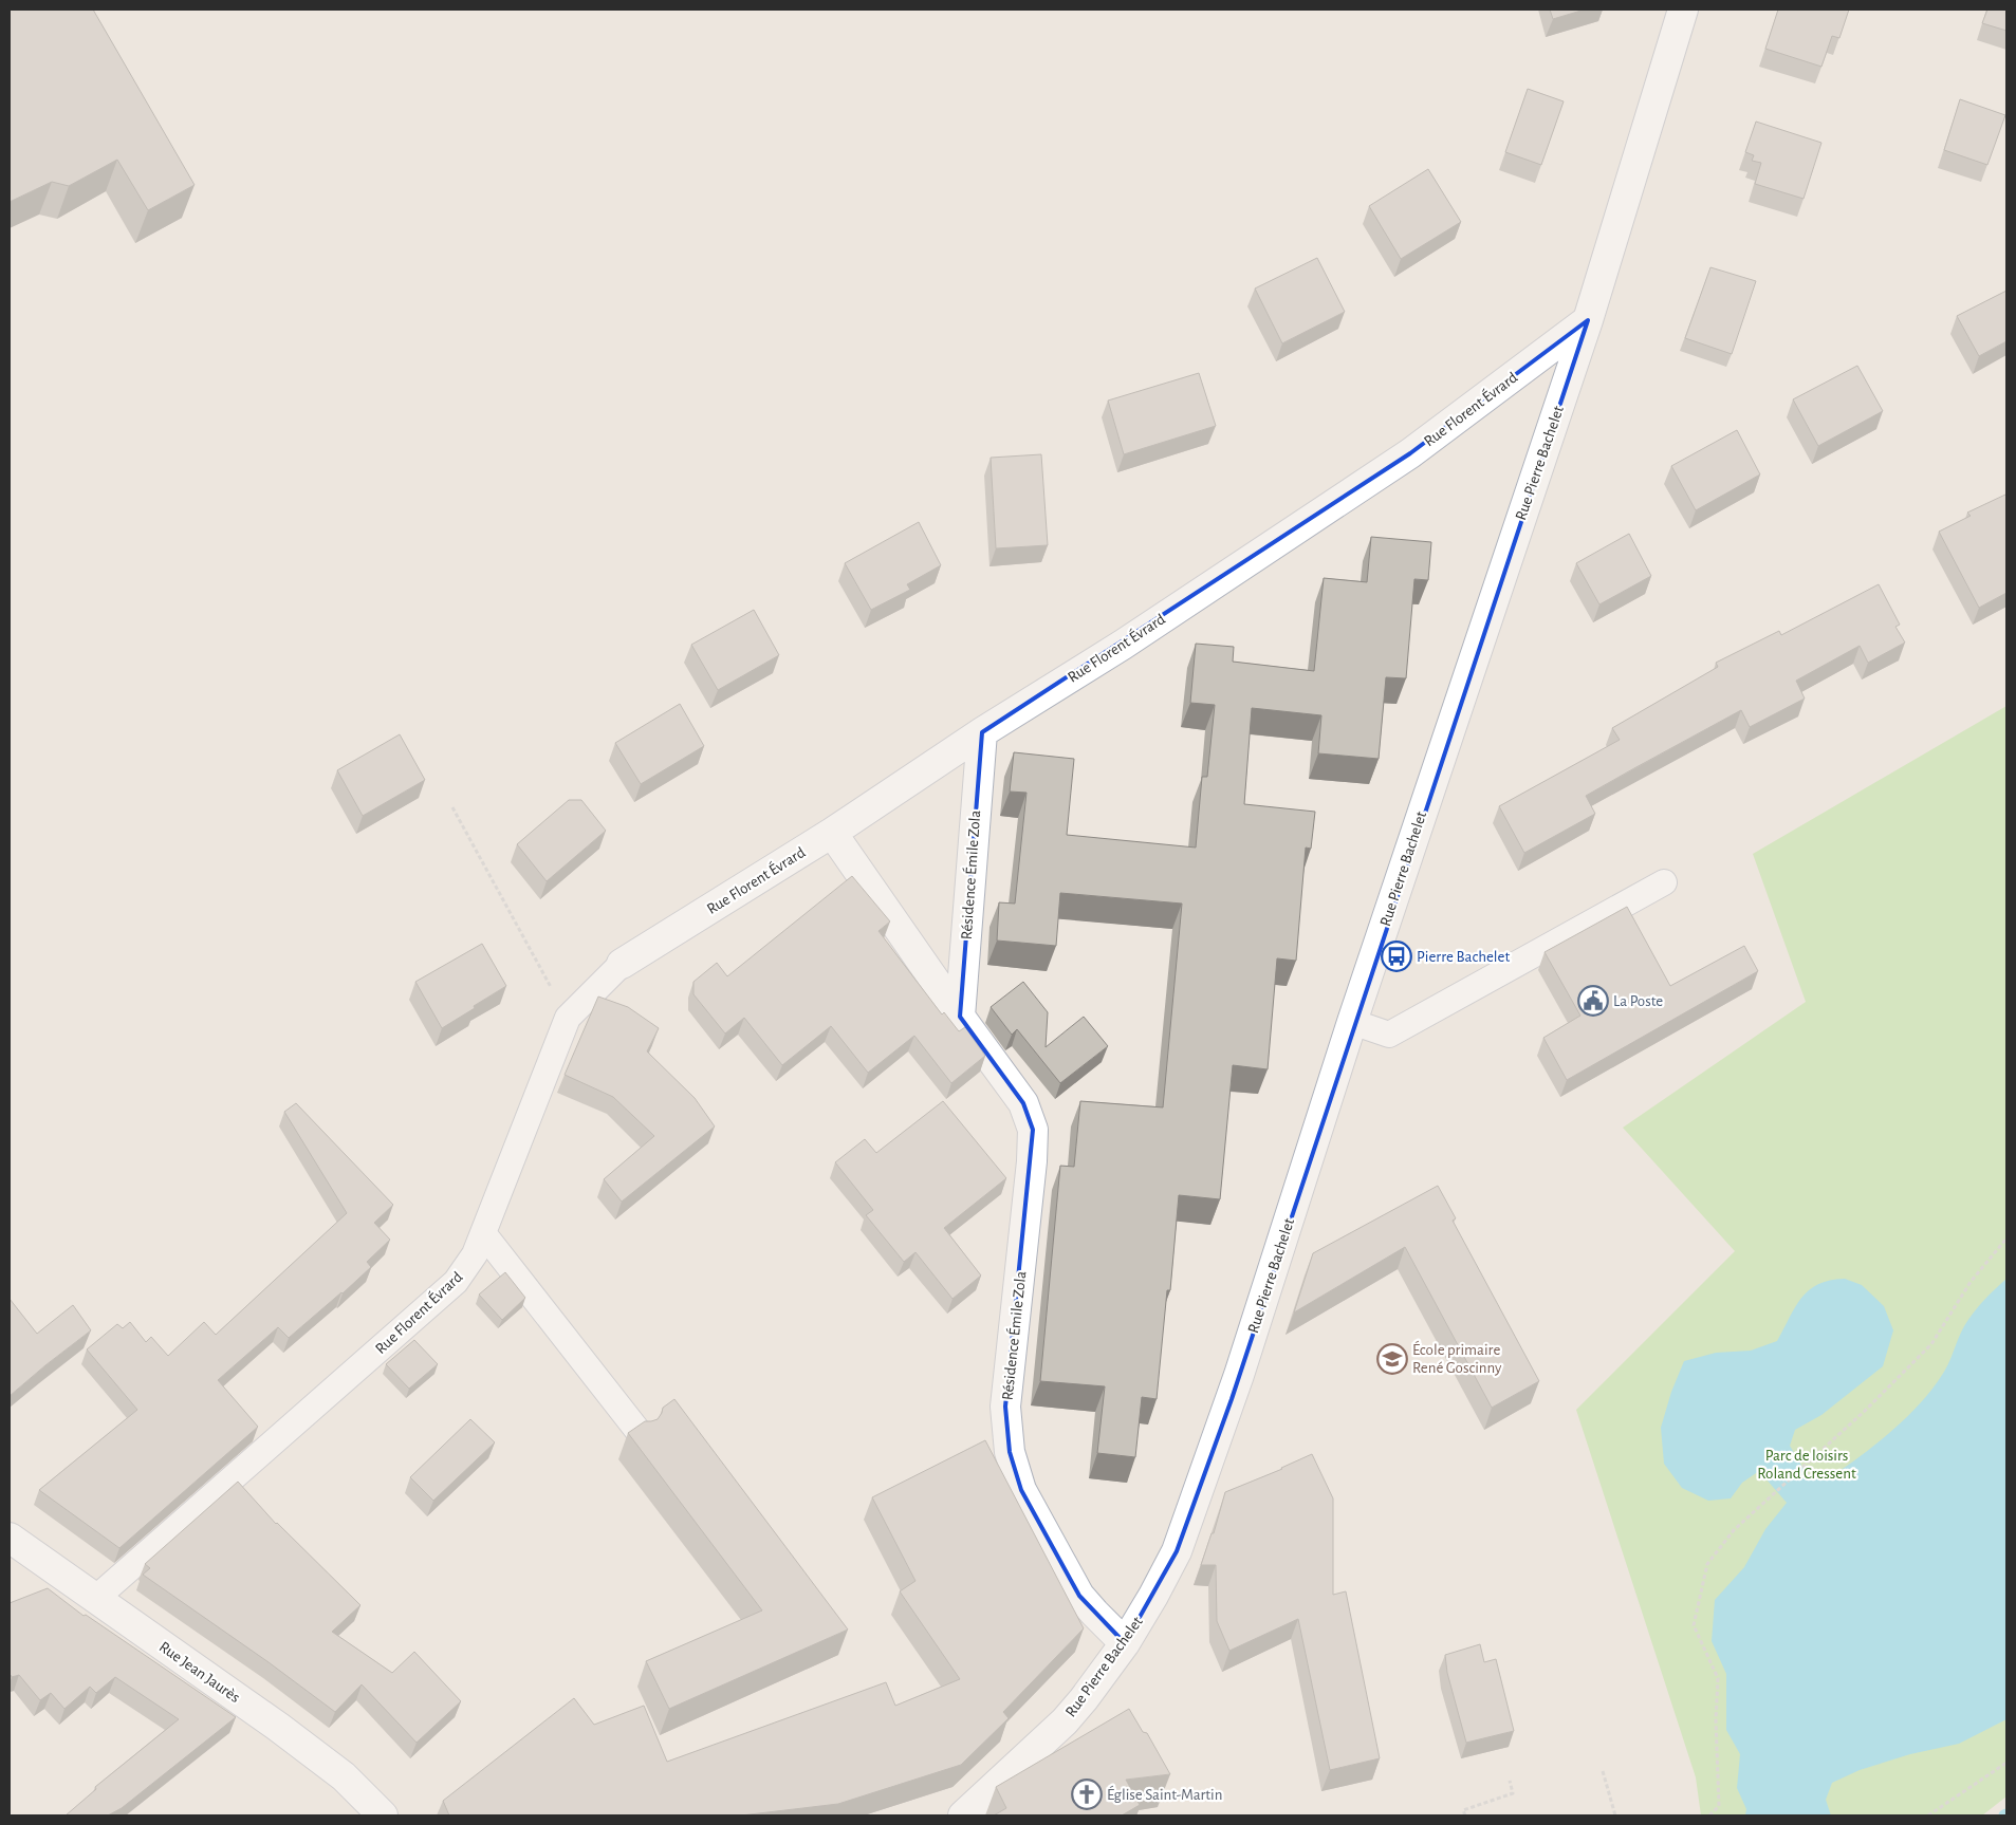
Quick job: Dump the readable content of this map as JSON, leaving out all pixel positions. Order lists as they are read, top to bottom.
{
  "streets": {
    "street": [
      "Rue Florent Évrard",
      "Rue Pierre Bachelet",
      "Résidence Émile Zola",
      "Rue Jean Jaurès"
    ]
  },
  "crossings": [
    ["Rue Florent Évrard", "Rue Pierre Bachelet"],
    ["Rue Florent Évrard", "Résidence Émile Zola"],
    ["Rue Florent Évrard", "Rue Jean Jaurès"],
    ["Rue Pierre Bachelet", "Résidence Émile Zola"]
  ],
  "parks": ["Parc de loisirs Roland Cressent"],
  "places": {
    "bus stop": ["Pierre Bachelet"],
    "public building": ["La Poste"],
    "school or university": ["École primaire René Goscinny"],
    "church": ["Église Saint-Martin"]
  }
}
